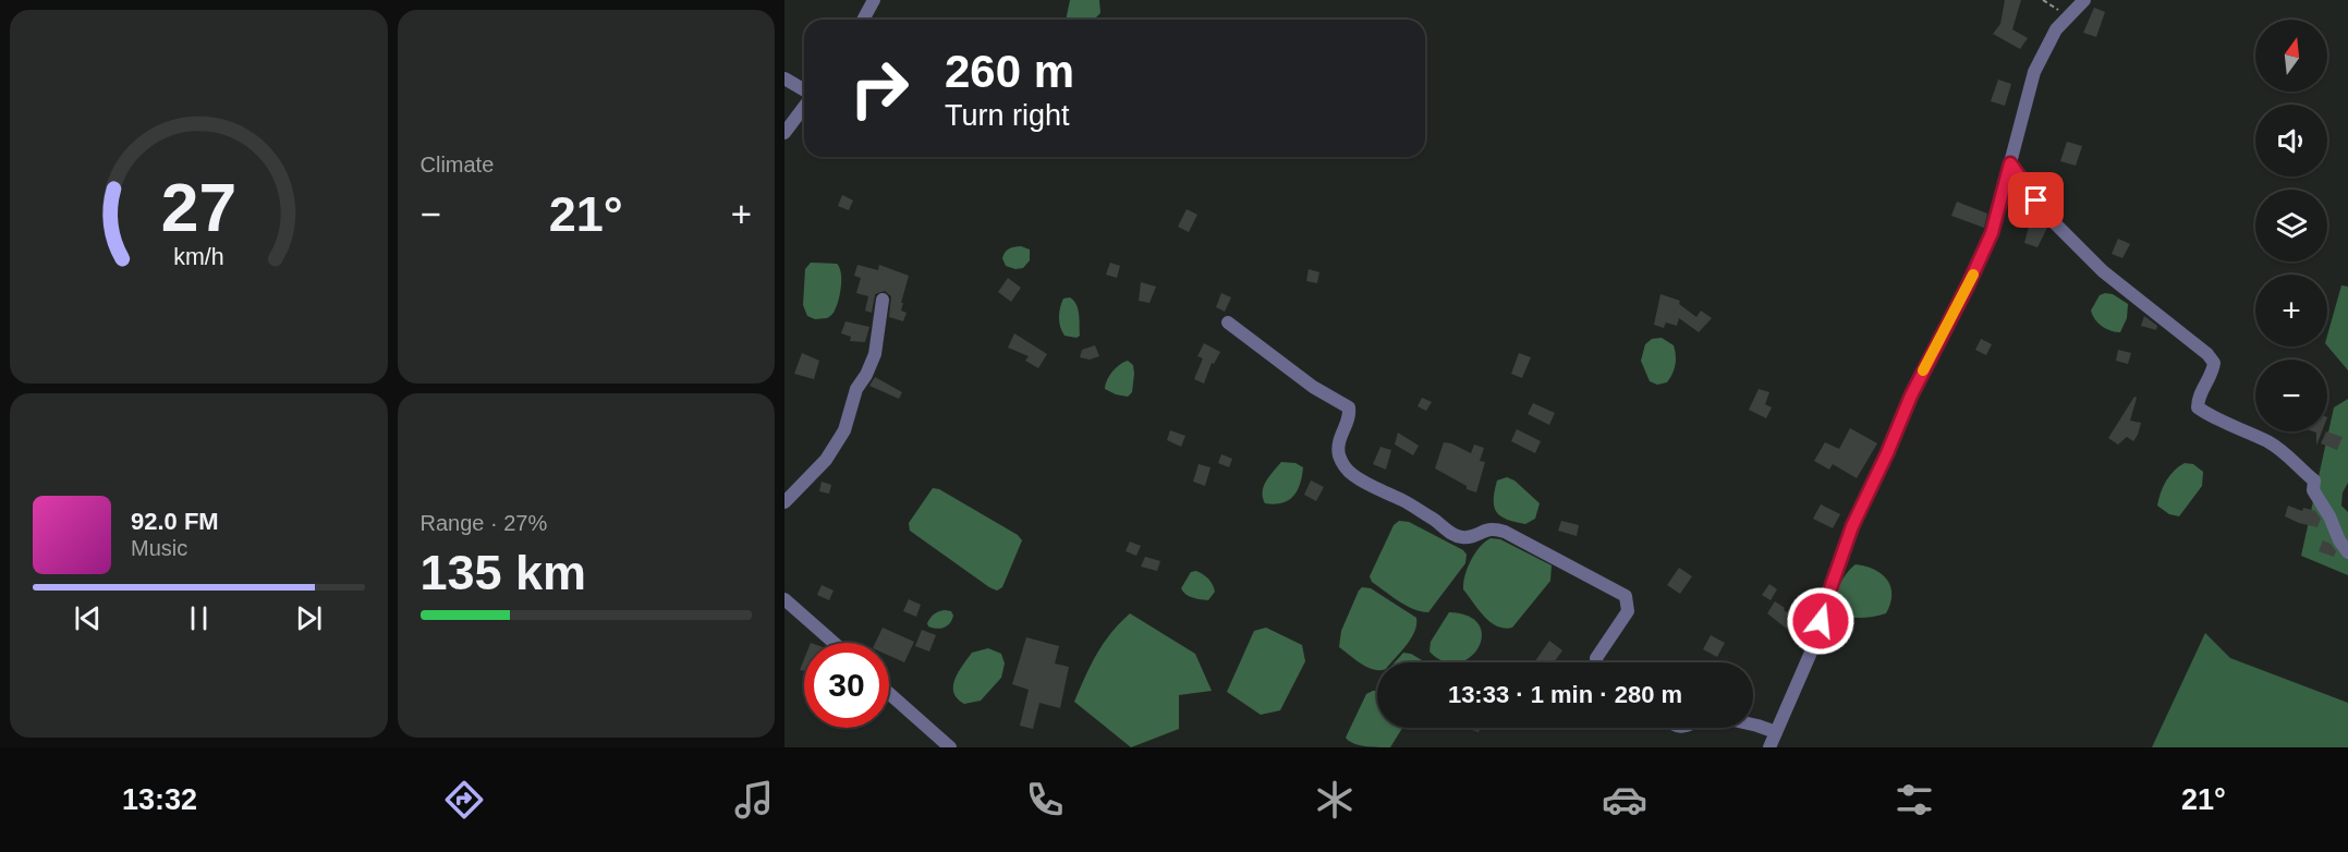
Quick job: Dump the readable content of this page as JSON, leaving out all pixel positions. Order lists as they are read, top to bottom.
{
  "north": "top",
  "page": {
    "tile": [
      "Climate",
      ["Range · 27%", "135 km"]
    ],
    "map_buttons": ["+", "−"],
    "turn": ["260 m", "Turn right"],
    "heat": ["−", "21°", "+"],
    "song": ["92.0 FM", "Music"],
    "limit": "30",
    "trip": "13:33 · 1 min · 280 m",
    "tabs": ["13:32", "21°"],
    "gauge": ["27", "km/h"]
  }
}
